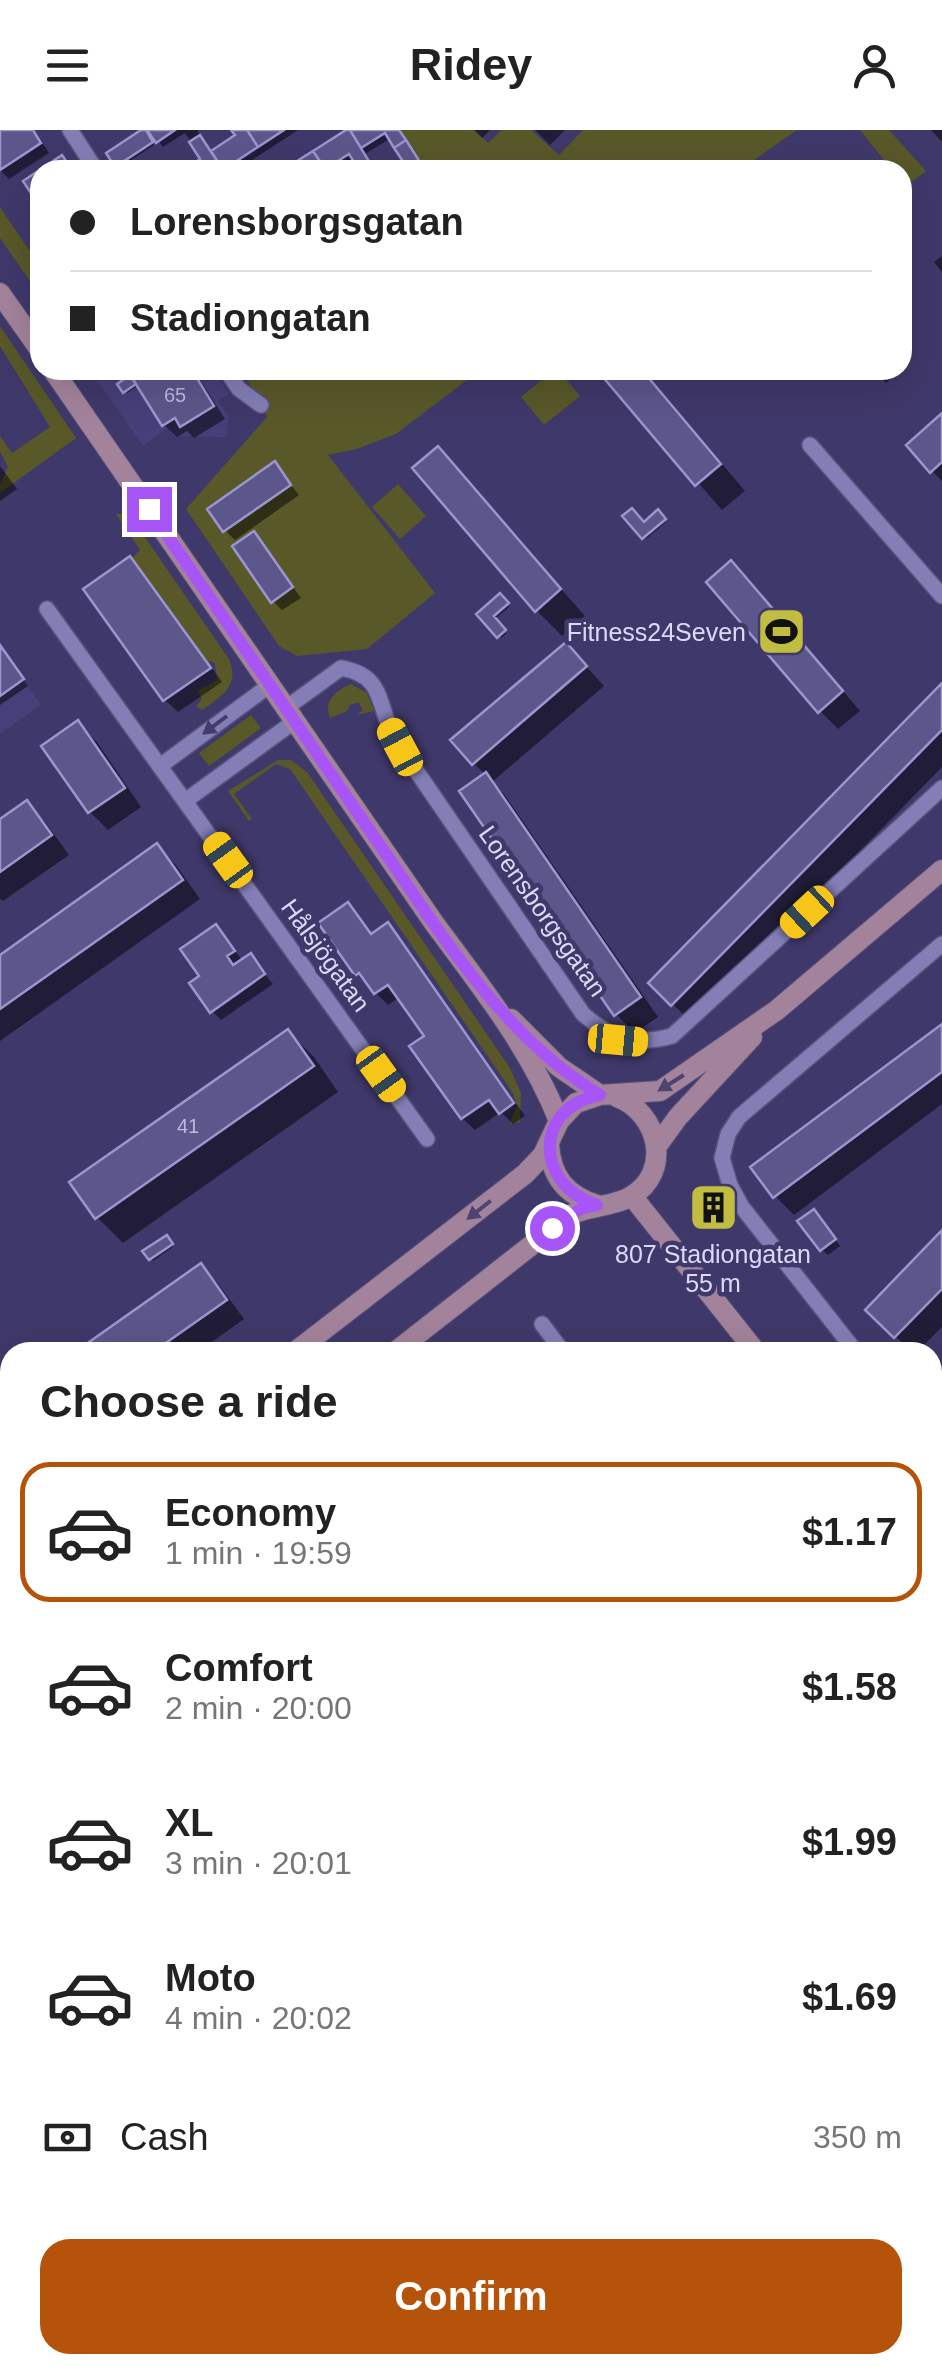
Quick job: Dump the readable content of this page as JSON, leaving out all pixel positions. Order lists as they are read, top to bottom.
{
  "streets": {
    "street": ["Lorensborgsgatan", "Hålsjögatan"]
  },
  "places": {
    "sports": ["Fitness24Seven"],
    "building": ["807 Stadiongatan 55 m"]
  },
  "house_numbers": ["65", "41"],
  "page": {
    "header": "Ridey",
    "banner": ["Lorensborgsgatan", "Stadiongatan"],
    "heading": "Choose a ride",
    "list": [
      {
        "name": "Economy",
        "note": "1 min · 19:59",
        "value": "$1.17"
      },
      {
        "name": "Comfort",
        "note": "2 min · 20:00",
        "value": "$1.58"
      },
      {
        "name": "XL",
        "note": "3 min · 20:01",
        "value": "$1.99"
      },
      {
        "name": "Moto",
        "note": "4 min · 20:02",
        "value": "$1.69"
      }
    ],
    "pay": ["Cash", "350 m"],
    "buttons": "Confirm"
  }
}
